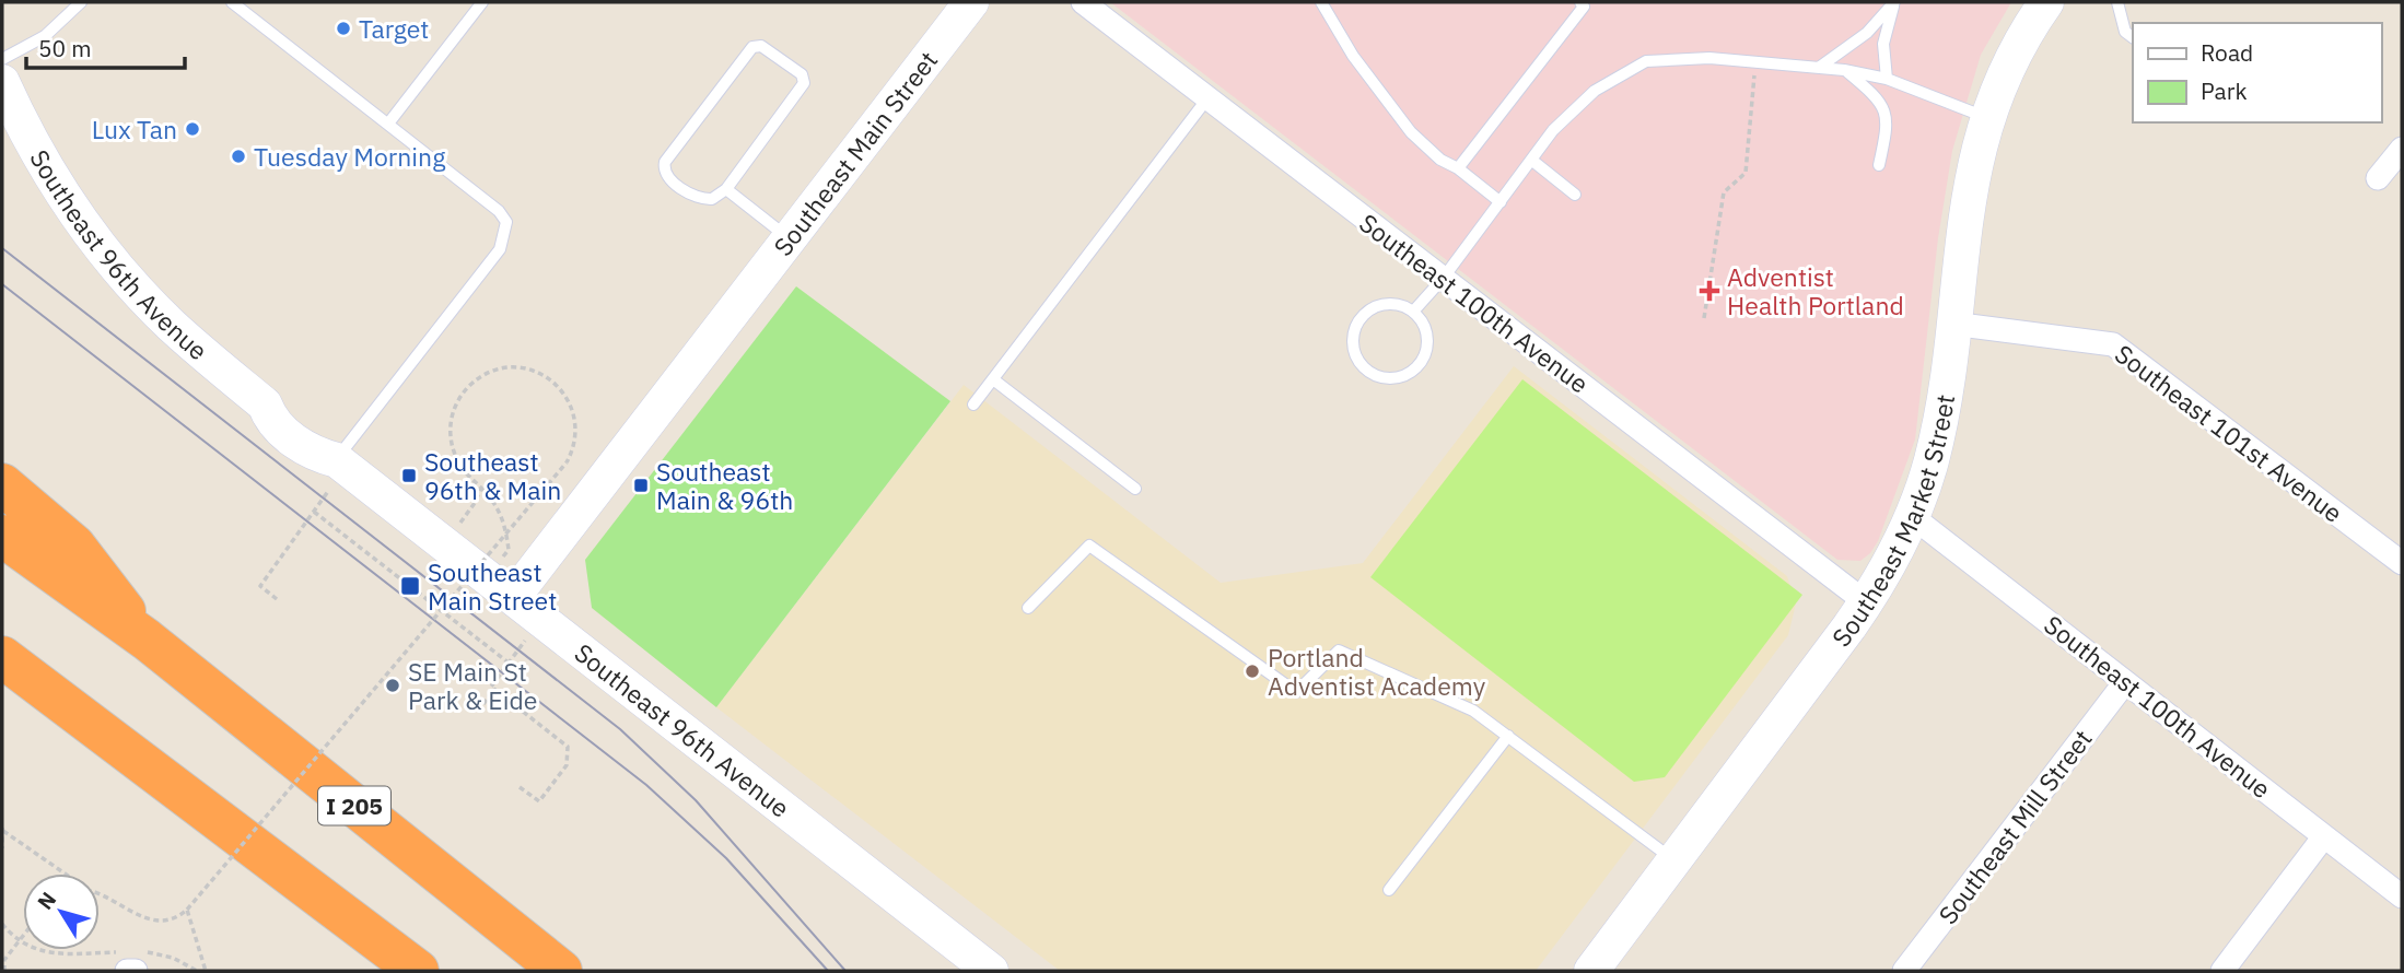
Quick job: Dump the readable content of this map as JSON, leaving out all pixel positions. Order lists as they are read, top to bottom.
{
  "streets": {
    "highway": ["I 205"],
    "street": [
      "Southeast Main Street",
      "Southeast 96th Avenue",
      "Southeast 100th Avenue",
      "Southeast 101st Avenue",
      "Southeast Market Street",
      "Southeast Mill Street"
    ]
  },
  "crossings": [
    ["Southeast Main Street", "Southeast 96th Avenue"],
    ["Southeast 100th Avenue", "Southeast Market Street"],
    ["Southeast 100th Avenue", "Southeast Mill Street"],
    ["Southeast 101st Avenue", "Southeast Market Street"]
  ],
  "places": {
    "other": [
      "Target",
      "Lux Tan",
      "Tuesday Morning",
      "Portland Adventist Academy",
      "SE Main St Park & Eide"
    ],
    "health": ["Adventist Health Portland"],
    "transit": ["Southeast 96th & Main", "Southeast Main & 96th", "Southeast Main Street"]
  },
  "legend": ["Road", "Park"],
  "scale_bar": "50 m",
  "north": "top left"
}
